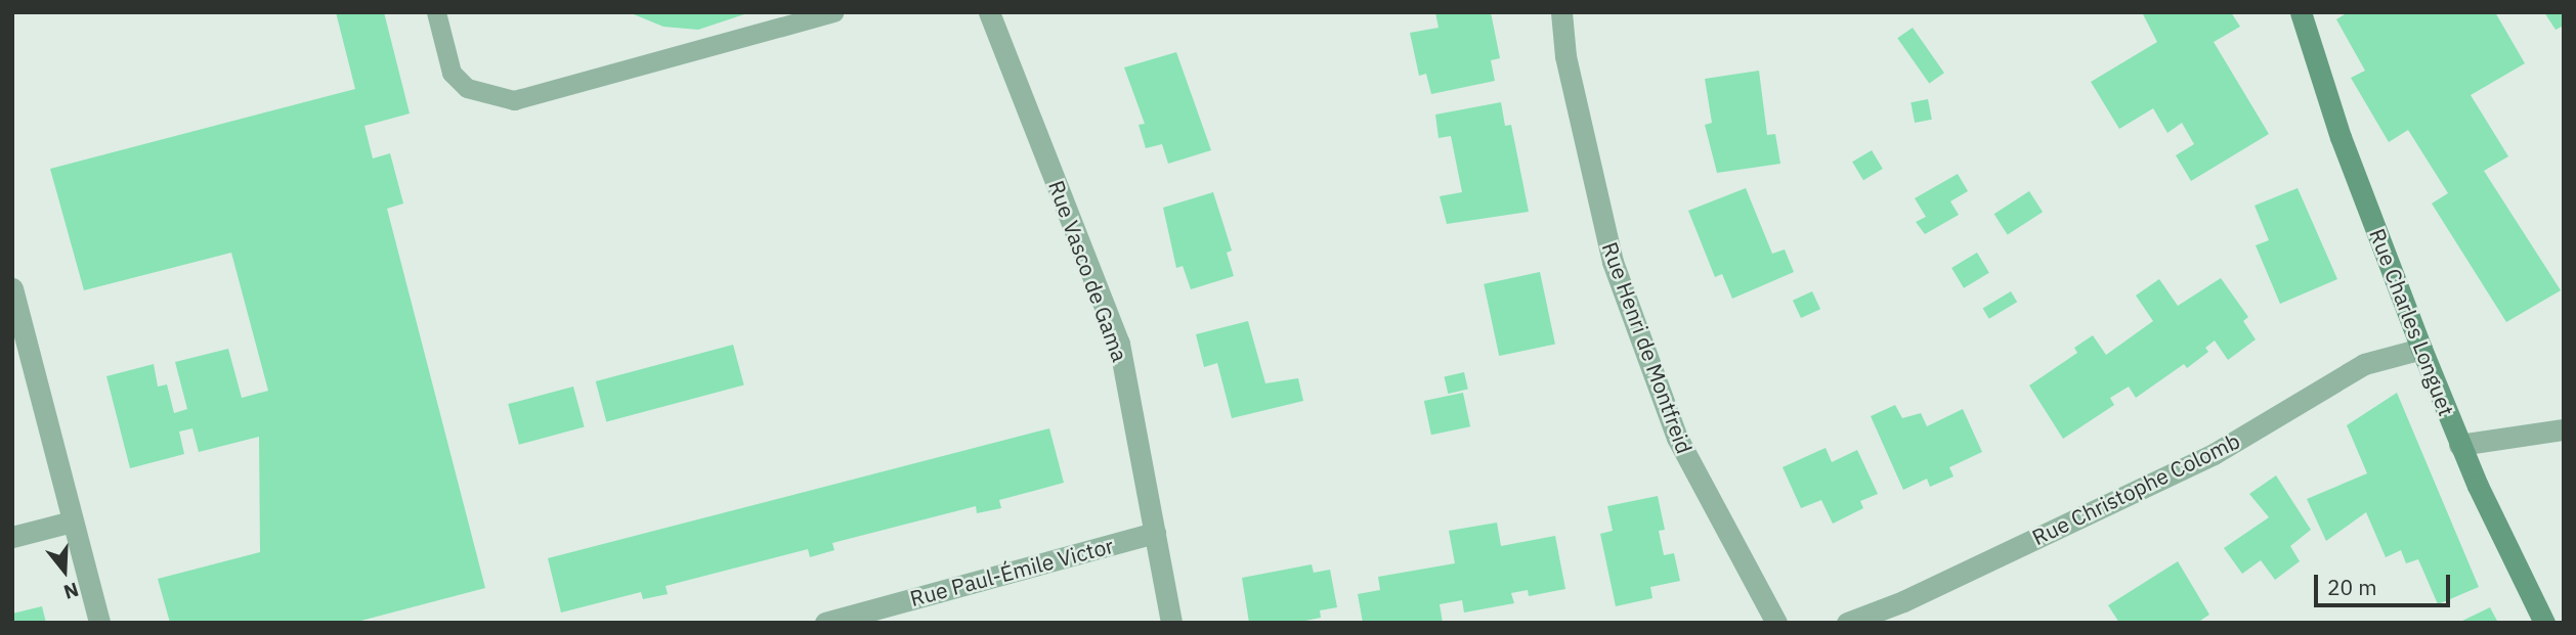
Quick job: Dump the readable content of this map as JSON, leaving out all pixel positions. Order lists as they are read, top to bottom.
{
  "streets": {
    "street": [
      "Rue Vasco de Gama",
      "Rue Charles Longuet",
      "Rue Henri de Montfreid",
      "Rue Christophe Colomb",
      "Rue Paul-Émile Victor"
    ]
  },
  "crossings": [
    ["Rue Vasco de Gama", "Rue Paul-Émile Victor"],
    ["Rue Charles Longuet", "Rue Christophe Colomb"]
  ],
  "scale_bar": "20 m",
  "north": "bottom"
}
